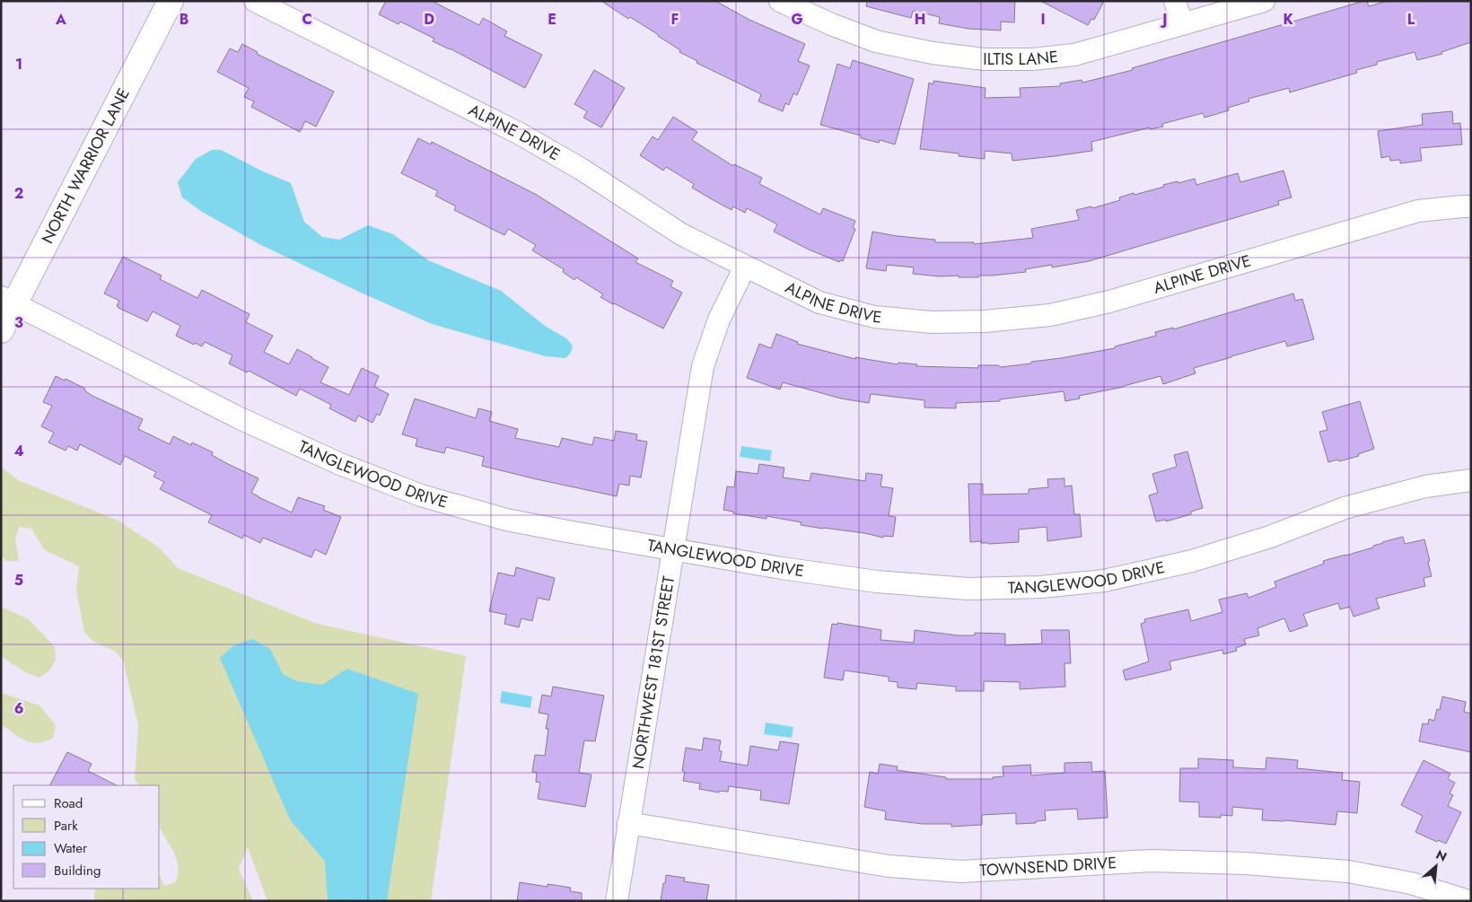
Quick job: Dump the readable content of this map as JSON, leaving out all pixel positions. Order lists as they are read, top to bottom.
{
  "streets": {
    "street": [
      "ILTIS LANE",
      "ALPINE DRIVE",
      "NORTH WARRIOR LANE",
      "TANGLEWOOD DRIVE",
      "NORTHWEST 181ST STREET",
      "TOWNSEND DRIVE"
    ]
  },
  "crossings": [
    ["ALPINE DRIVE", "NORTHWEST 181ST STREET"],
    ["NORTH WARRIOR LANE", "TANGLEWOOD DRIVE"],
    ["TANGLEWOOD DRIVE", "NORTHWEST 181ST STREET"],
    ["NORTHWEST 181ST STREET", "TOWNSEND DRIVE"]
  ],
  "legend": [
    "Road",
    "Park",
    "Water",
    "Building"
  ],
  "north": "top right",
  "grid": {
    "columns": [
      "A",
      "B",
      "C",
      "D",
      "E",
      "F",
      "G",
      "H",
      "I",
      "J",
      "K",
      "L"
    ],
    "rows": [
      "1",
      "2",
      "3",
      "4",
      "5",
      "6"
    ]
  }
}
